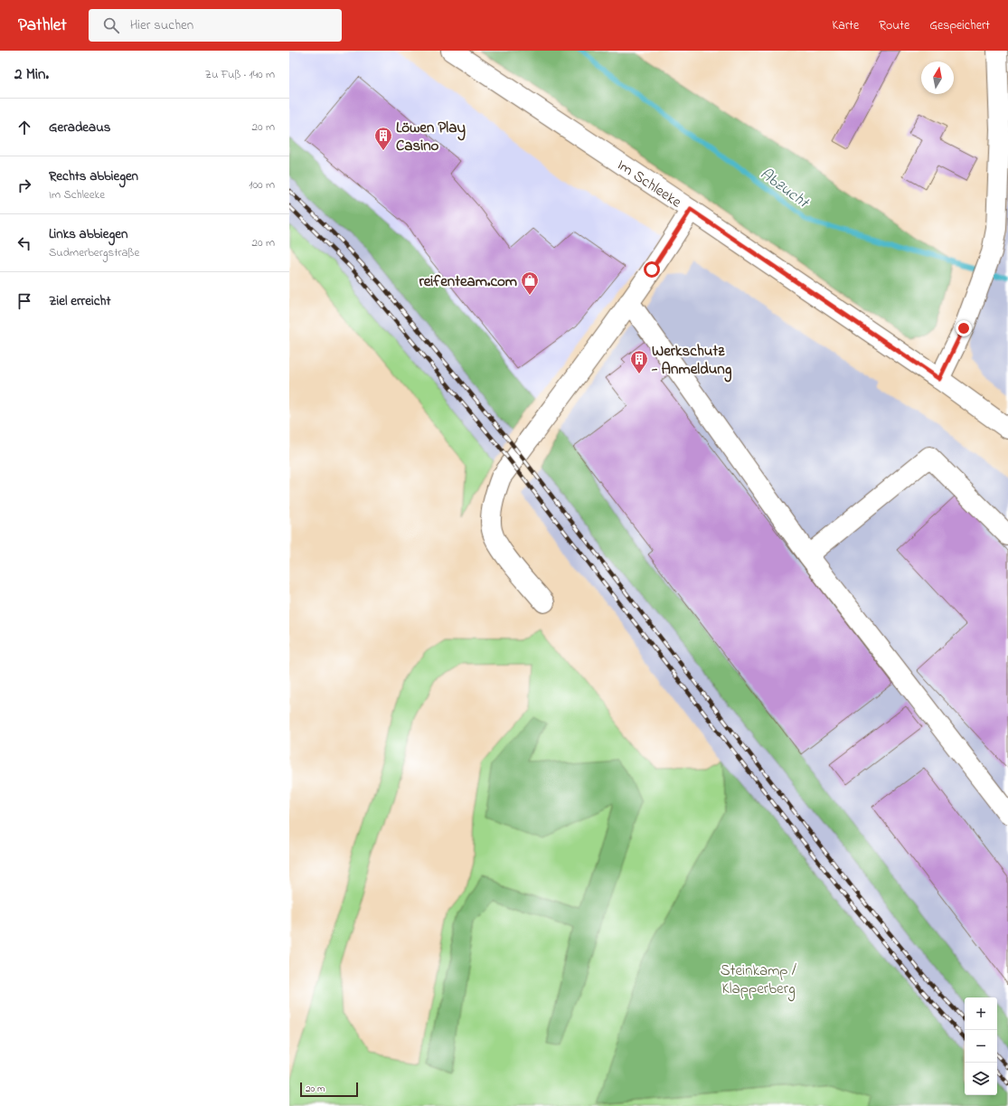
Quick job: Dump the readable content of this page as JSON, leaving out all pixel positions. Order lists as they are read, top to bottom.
{
  "streets": {
    "main road": ["Im Schleeke"]
  },
  "water": ["Abzucht"],
  "parks": ["Steinkamp / Klapperberg"],
  "places": {
    "building": ["Löwen Play Casino", "Werkschutz - Anmeldung"],
    "shop": ["reifenteam.com"]
  },
  "scale_bar": "20 m",
  "north": "top",
  "page": {
    "header": "Pathlet",
    "search": "Hier suchen",
    "nav": ["Karte", "Route", "Gespeichert"],
    "heading": ["2 Min.", "Zu Fuß · 140 m"],
    "list": [
      ["Geradeaus", "20 m"],
      ["Rechts abbiegen", "Im Schleeke", "100 m"],
      ["Links abbiegen", "Sudmerbergstraße", "20 m"],
      "Ziel erreicht"
    ],
    "map_buttons": ["+", "−"],
    "scale": "20 m"
  }
}
